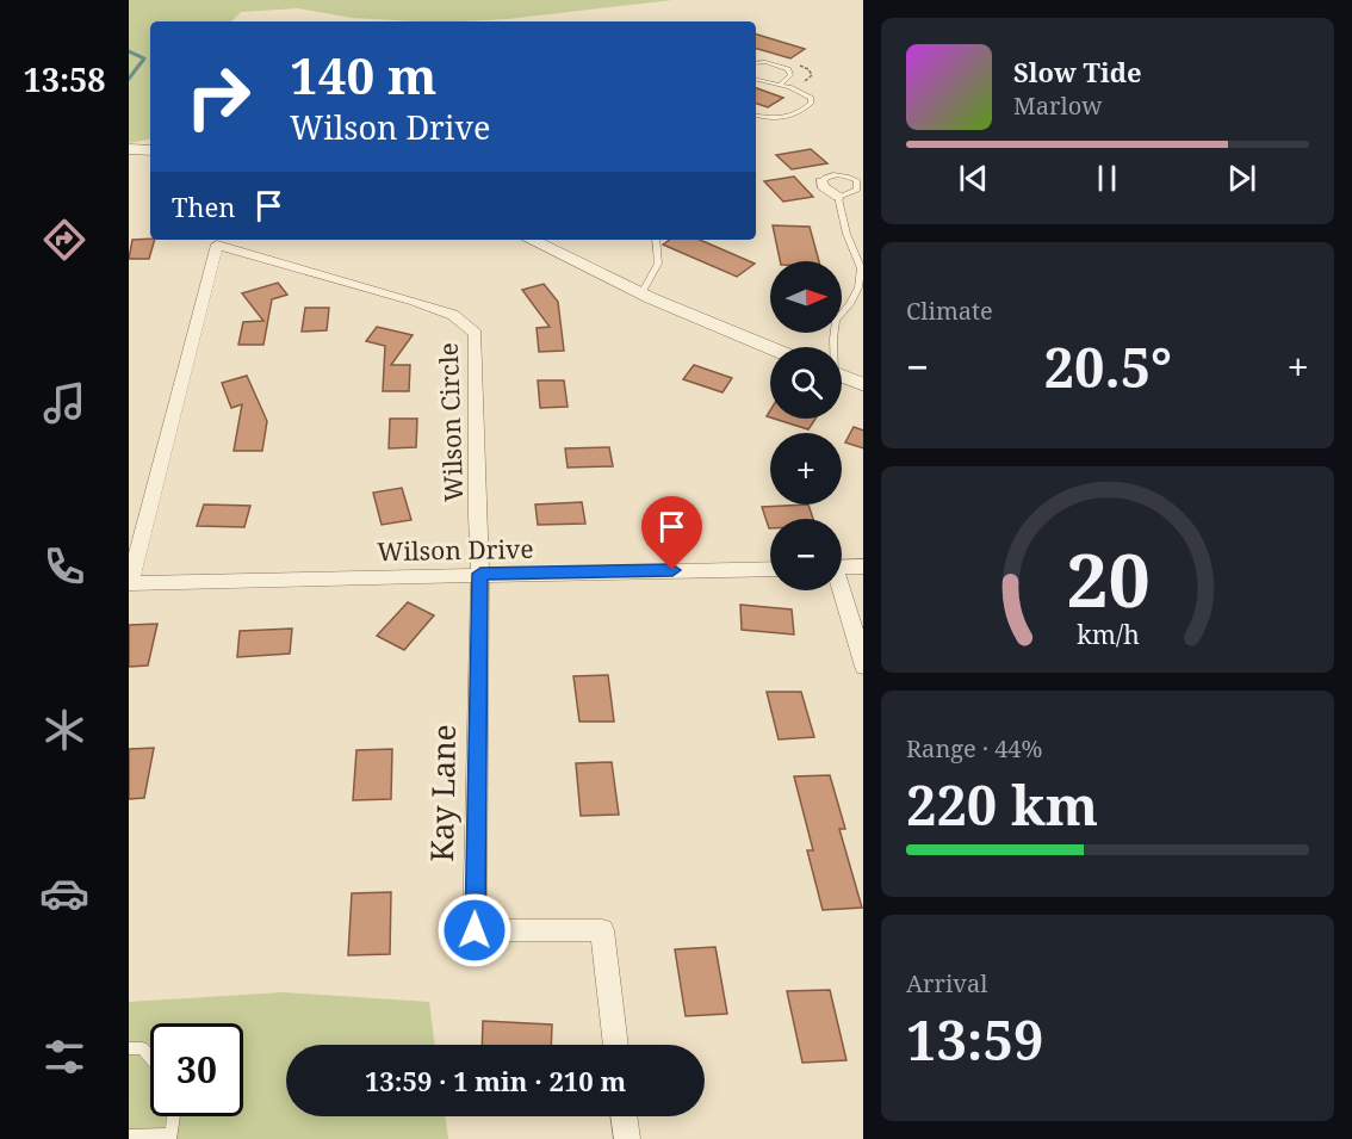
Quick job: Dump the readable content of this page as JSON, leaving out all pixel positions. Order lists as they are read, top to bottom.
{
  "streets": {
    "street": ["Wilson Circle", "Wilson Drive", "Kay Lane"]
  },
  "crossings": [
    ["Wilson Circle", "Wilson Drive"],
    ["Wilson Circle", "Kay Lane"],
    ["Wilson Drive", "Kay Lane"]
  ],
  "north": "right",
  "page": {
    "tabs": "13:58",
    "turn": ["140 m", "Wilson Drive"],
    "song": ["Slow Tide", "Marlow"],
    "then": "Then",
    "tile": [
      "Climate",
      ["Range · 44%", "220 km"],
      ["Arrival", "13:59"]
    ],
    "map_buttons": ["+", "−"],
    "heat": ["−", "20.5°", "+"],
    "limit": "30",
    "trip": "13:59 · 1 min · 210 m",
    "gauge": ["20", "km/h"]
  }
}
